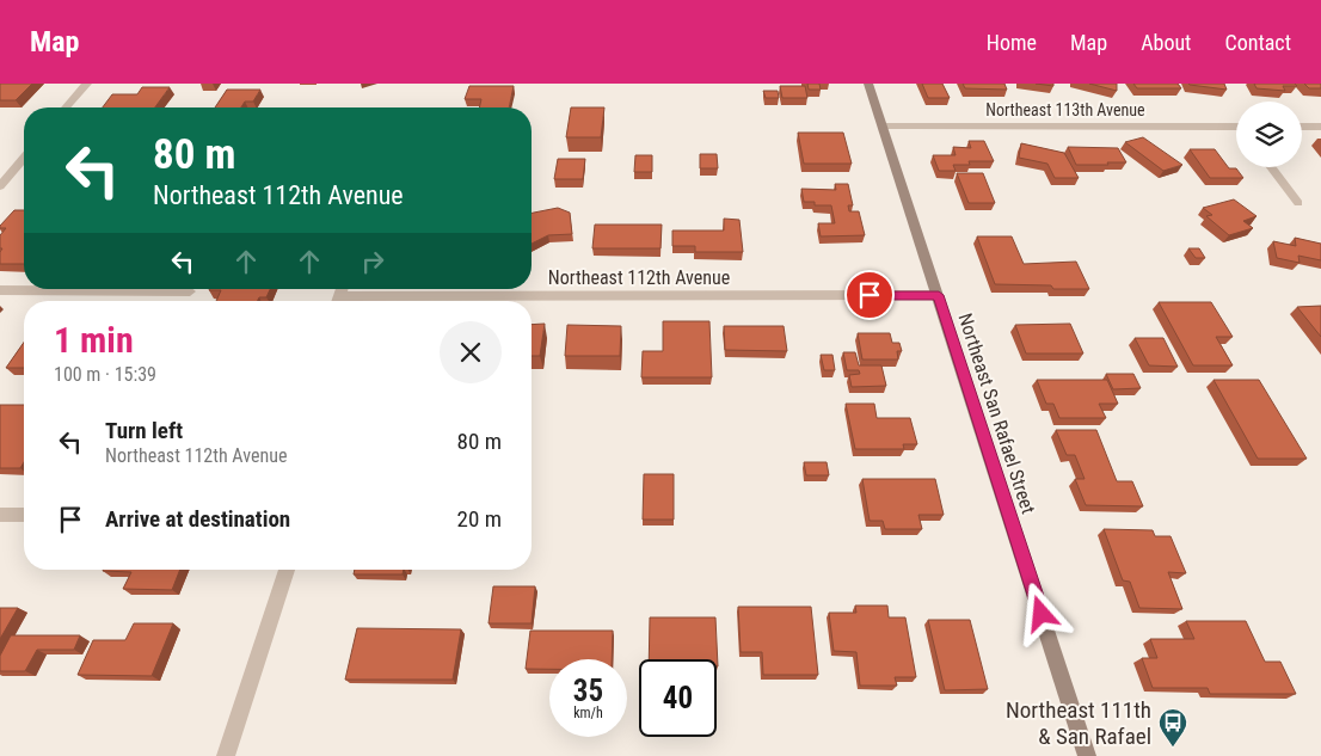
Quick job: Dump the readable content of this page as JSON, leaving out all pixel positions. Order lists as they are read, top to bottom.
{
  "streets": {
    "street": ["Northeast 113th Avenue", "Northeast 112th Avenue", "Northeast San Rafael Street"]
  },
  "crossings": [
    ["Northeast 113th Avenue", "Northeast San Rafael Street"],
    ["Northeast 112th Avenue", "Northeast San Rafael Street"]
  ],
  "places": {
    "bus stop": ["Northeast 111th & San Rafael"]
  },
  "page": {
    "header": "Map",
    "nav": [
      "Home",
      "Map",
      "About",
      "Contact"
    ],
    "turn": ["80 m", "Northeast 112th Avenue"],
    "heading": ["1 min", "100 m · 15:39"],
    "list": [
      {
        "name": "Turn left",
        "note": "Northeast 112th Avenue",
        "value": "80 m"
      },
      {
        "name": "Arrive at destination",
        "value": "20 m"
      }
    ],
    "speed": "35 km/h",
    "limit": "40"
  }
}
